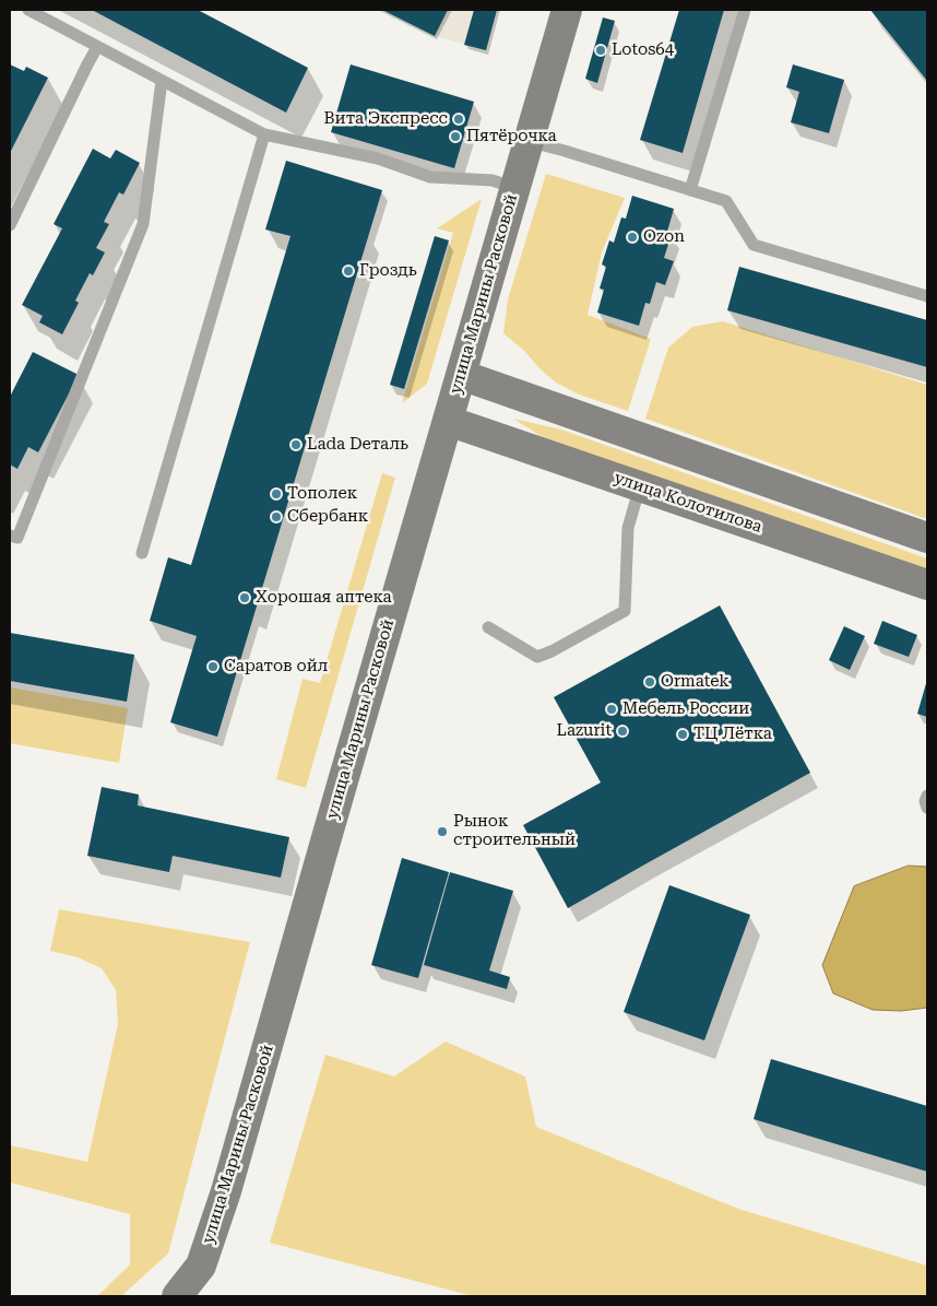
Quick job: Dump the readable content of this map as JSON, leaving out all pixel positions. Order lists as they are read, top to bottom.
{
  "streets": {
    "main road": ["улица Марины Расковой", "улица Колотилова"]
  },
  "crossings": [
    ["улица Марины Расковой", "улица Колотилова"]
  ],
  "places": [
    "Lotos64",
    "Вита Экспресс",
    "Пятёрочка",
    "Ozon",
    "Гроздь",
    "Lada Dеталь",
    "Тополек",
    "Сбербанк",
    "Хорошая аптека",
    "Саратов ойл",
    "Ormatek",
    "Мебель России",
    "Lazurit",
    "ТЦ Лётка",
    "Рынок строительный"
  ]
}
